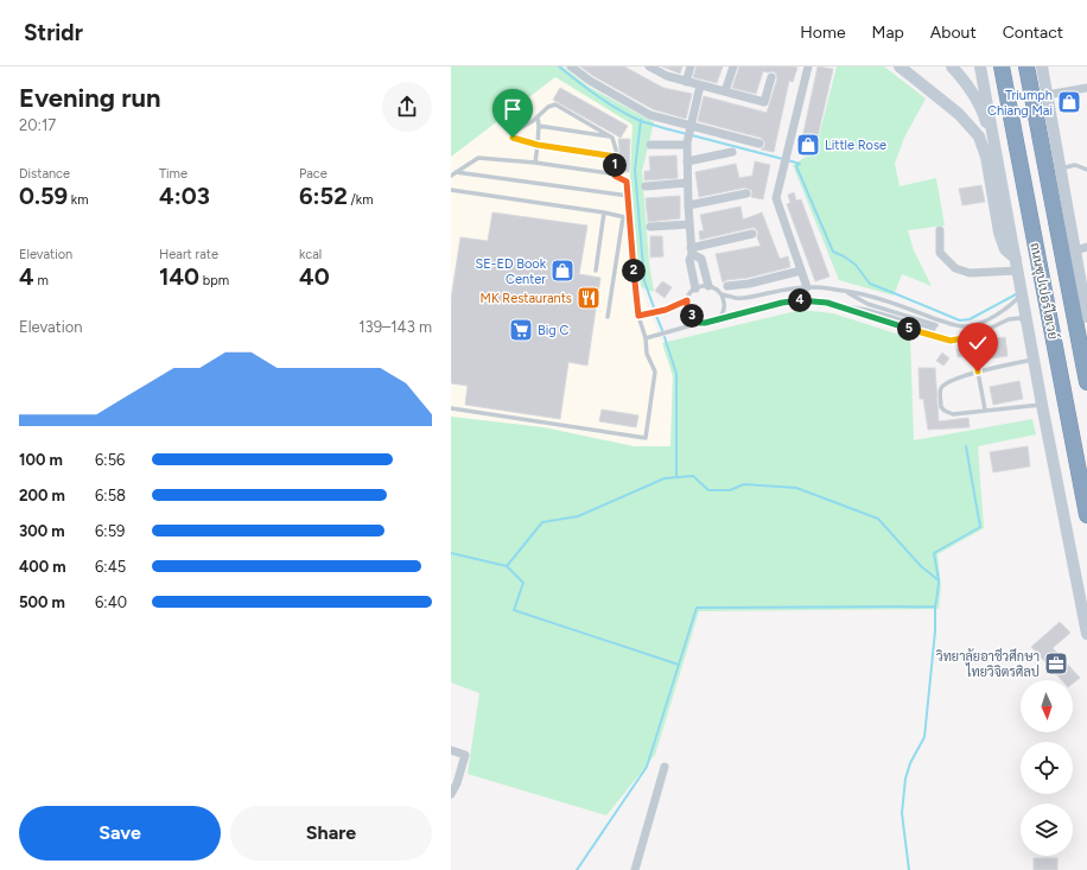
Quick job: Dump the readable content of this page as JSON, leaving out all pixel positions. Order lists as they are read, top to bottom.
{
  "streets": {
    "highway": ["ถนนซุปเปอร์ไฮเวย์"]
  },
  "places": {
    "shop": ["Triumph Chiang Mai", "Little Rose", "SE-ED Book Center"],
    "restaurant": ["MK Restaurants"],
    "supermarket": ["Big C"],
    "office": ["วิทยาลัยอาชีวศึกษา ไทยวิจิตรศิลป"]
  },
  "north": "bottom",
  "page": {
    "header": "Stridr",
    "nav": [
      "Home",
      "Map",
      "About",
      "Contact"
    ],
    "heading": ["Evening run", "20:17"],
    "stats": [
      ["Distance", "0.59 km"],
      ["Time", "4:03"],
      ["Pace", "6:52 /km"],
      ["Elevation", "4 m"],
      ["Heart rate", "140 bpm"],
      ["kcal", "40"]
    ],
    "pins": [
      "1",
      "2",
      "4",
      "3",
      "5"
    ],
    "chart": ["Elevation", "139–143 m"],
    "list": [
      {
        "name": "100 m",
        "note": "6:56"
      },
      {
        "name": "200 m",
        "note": "6:58"
      },
      {
        "name": "300 m",
        "note": "6:59"
      },
      {
        "name": "400 m",
        "note": "6:45"
      },
      {
        "name": "500 m",
        "note": "6:40"
      }
    ],
    "buttons": ["Save", "Share"]
  }
}
